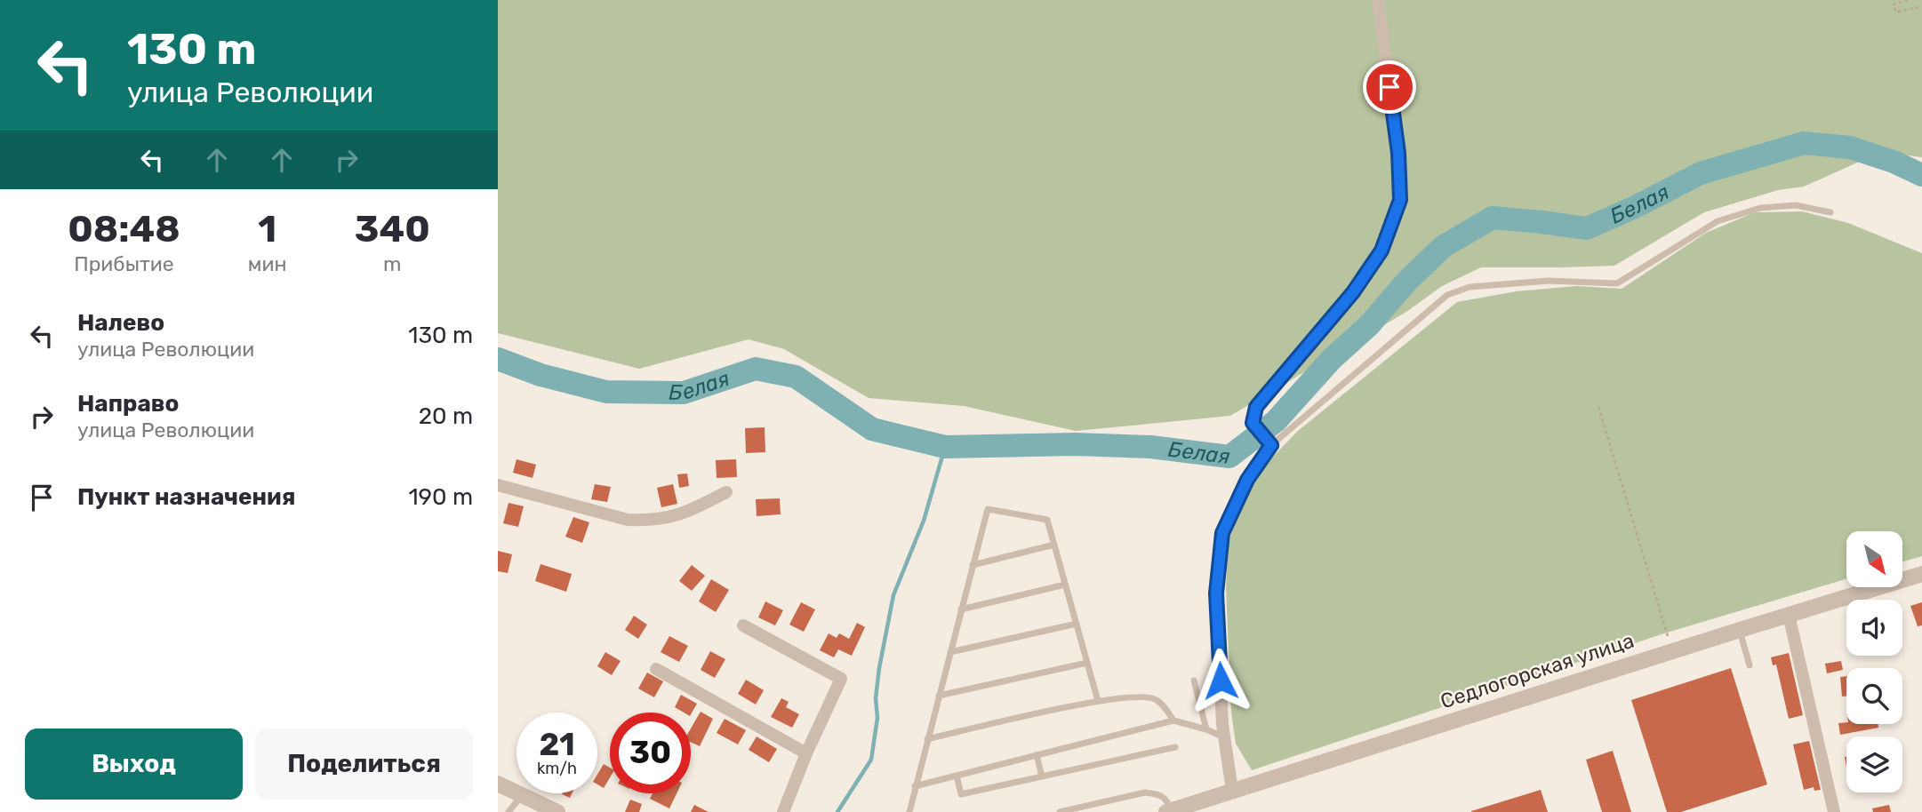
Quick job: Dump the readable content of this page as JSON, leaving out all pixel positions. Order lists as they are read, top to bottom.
{
  "streets": {
    "street": ["Седлогорская улица"]
  },
  "water": ["Белая"],
  "north": "bottom right",
  "page": {
    "turn": ["130 m", "улица Революции"],
    "eta": [
      "08:48",
      "Прибытие",
      "1",
      "мин",
      "340",
      "m"
    ],
    "list": [
      {
        "name": "Налево",
        "note": "улица Революции",
        "value": "130 m"
      },
      {
        "name": "Направо",
        "note": "улица Революции",
        "value": "20 m"
      },
      {
        "name": "Пункт назначения",
        "value": "190 m"
      }
    ],
    "speed": "21 km/h",
    "limit": "30",
    "buttons": ["Выход", "Поделиться"]
  }
}
